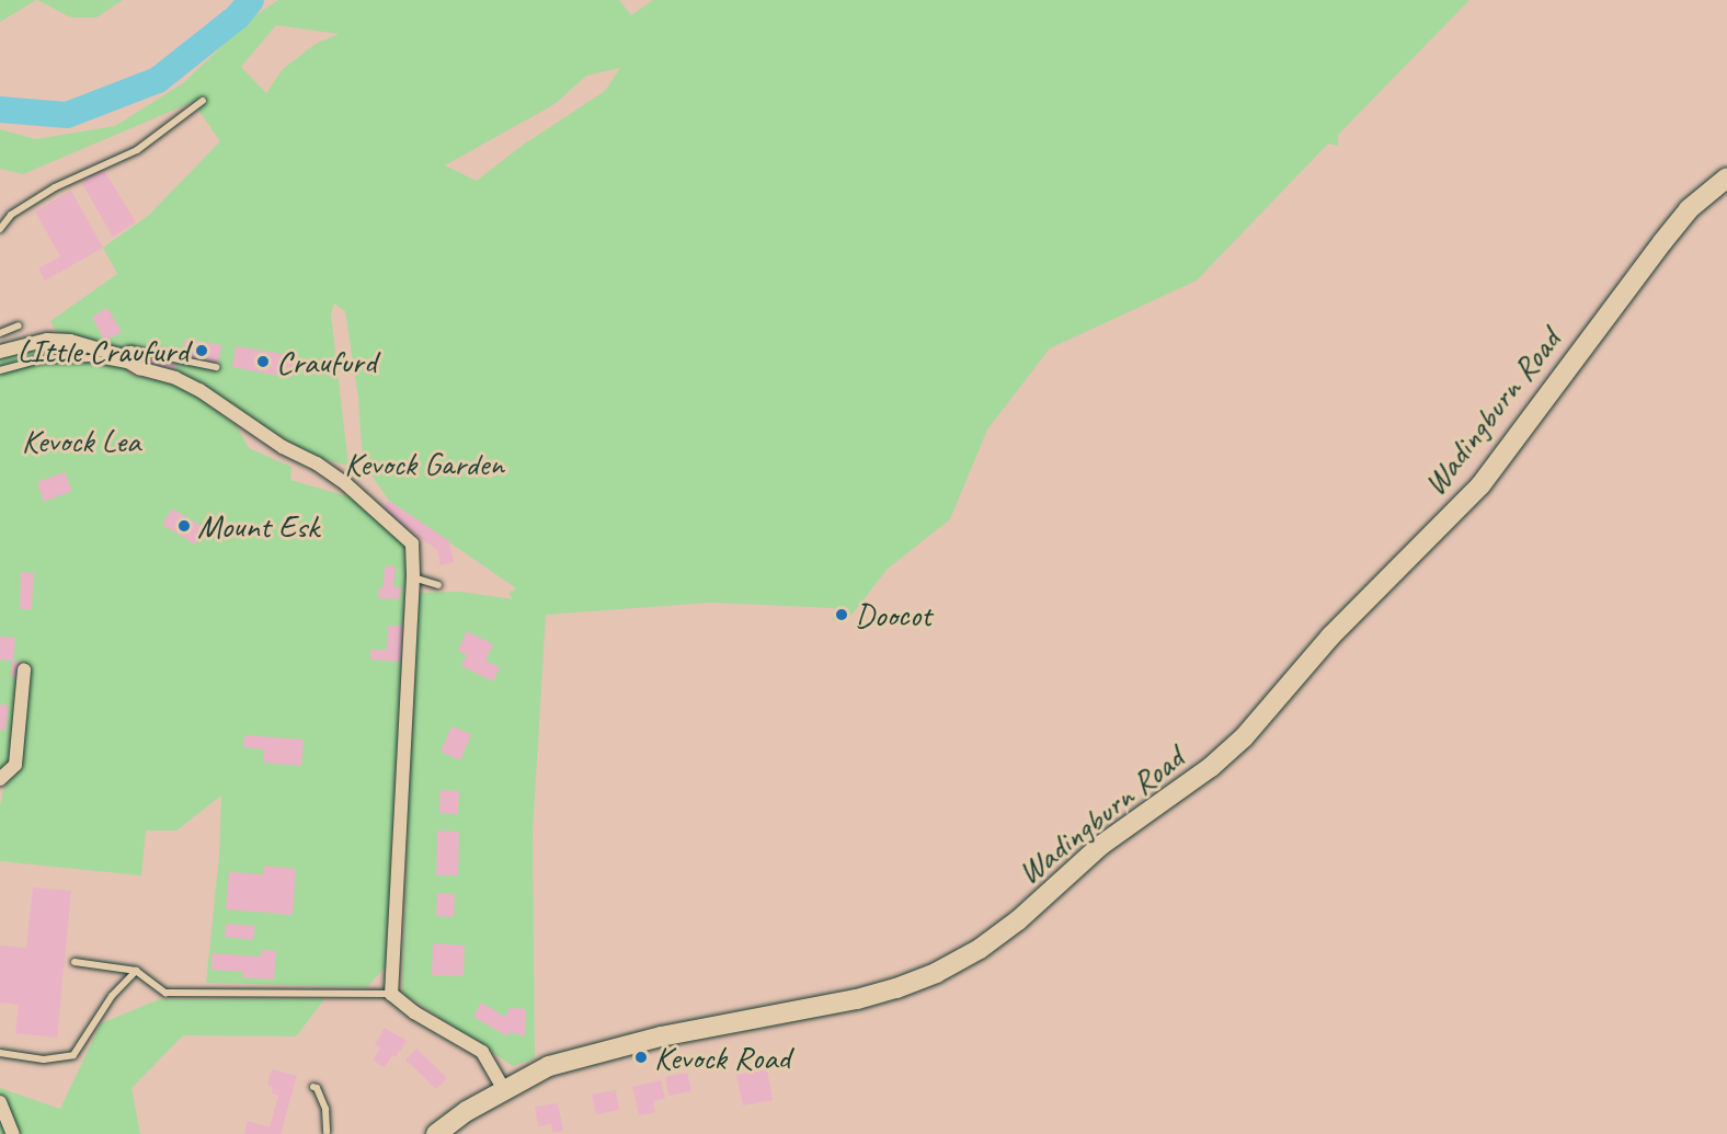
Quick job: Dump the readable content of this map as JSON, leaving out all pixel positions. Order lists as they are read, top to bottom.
{
  "streets": {
    "main road": ["Wadingburn Road"]
  },
  "parks": ["Kevock Lea", "Kevock Garden"],
  "places": [
    "LIttle Craufurd",
    "Craufurd",
    "Mount Esk",
    "Doocot",
    "Kevock Road"
  ]
}
